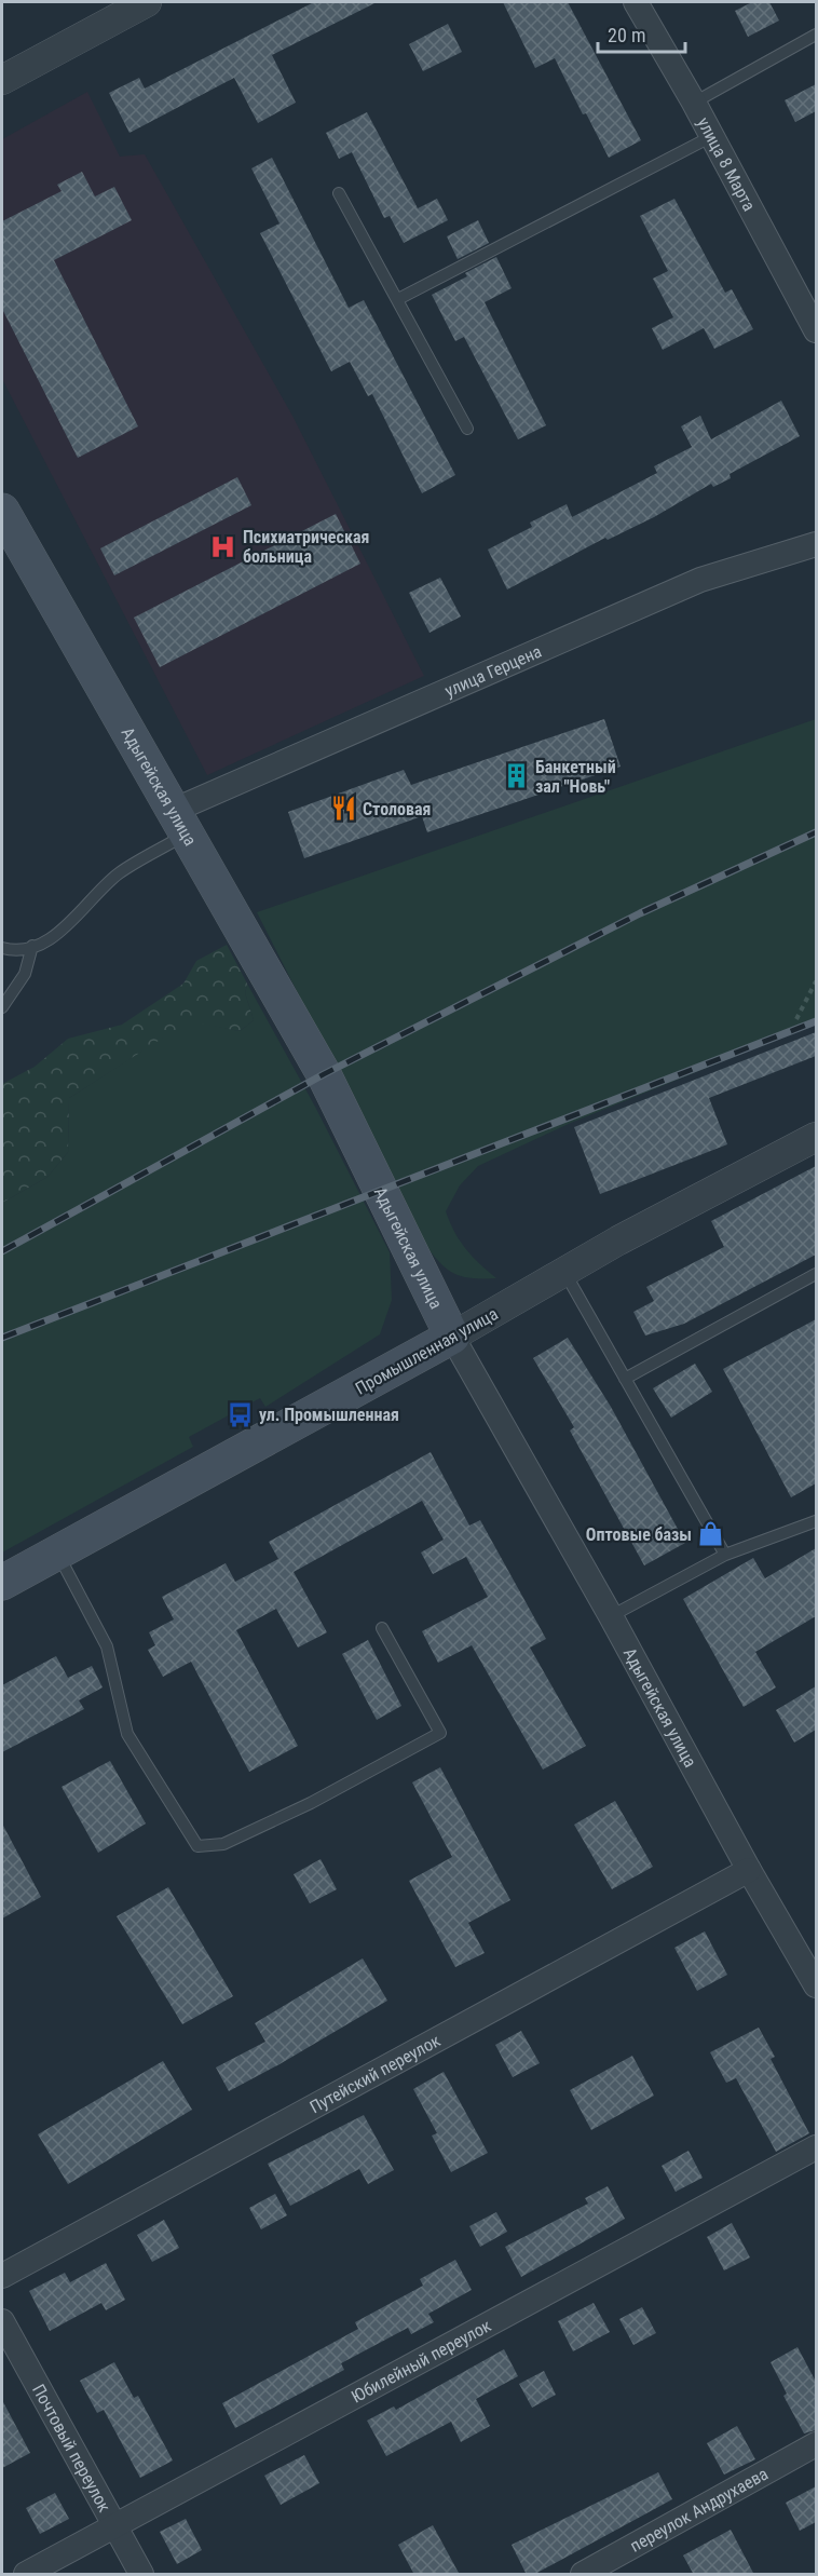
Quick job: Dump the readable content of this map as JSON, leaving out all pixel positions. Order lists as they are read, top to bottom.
{
  "streets": {
    "main road": ["Адыгейская улица", "Промышленная улица"],
    "street": [
      "улица 8 Марта",
      "улица Герцена",
      "Путейский переулок",
      "Юбилейный переулок",
      "Почтовый переулок",
      "переулок Андрухаева"
    ]
  },
  "crossings": [
    ["улица Герцена", "Адыгейская улица"],
    ["Адыгейская улица", "Промышленная улица"],
    ["Адыгейская улица", "Путейский переулок"],
    ["Юбилейный переулок", "Почтовый переулок"]
  ],
  "places": {
    "hospital": ["Психиатрическая больница"],
    "building": ["Банкетный зал \"Новь\""],
    "restaurant": ["Столовая"],
    "bus stop": ["ул. Промышленная"],
    "shop": ["Оптовые базы"]
  },
  "scale_bar": "20 m"
}
